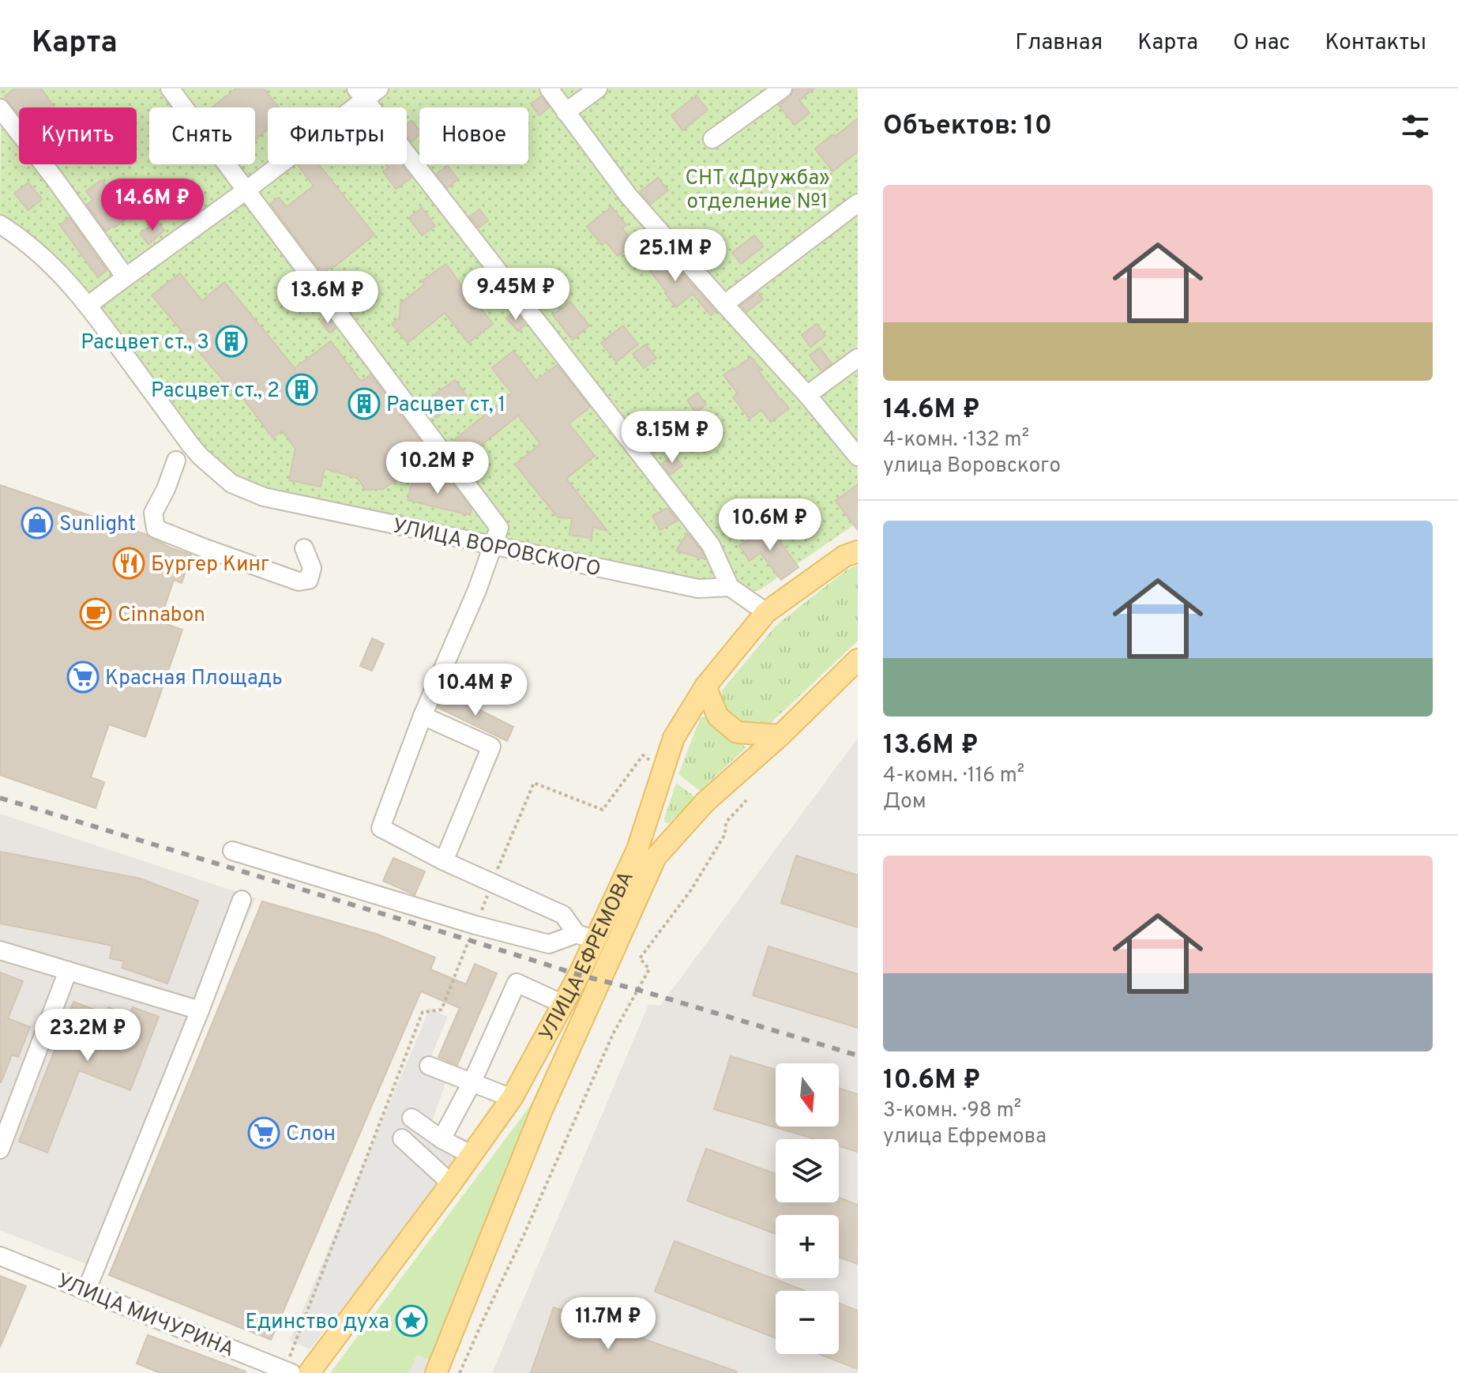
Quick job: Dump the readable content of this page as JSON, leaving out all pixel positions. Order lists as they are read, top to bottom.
{
  "streets": {
    "main road": ["УЛИЦА ЕФРЕМОВА"],
    "street": ["УЛИЦА ВОРОВСКОГО", "УЛИЦА МИЧУРИНА"]
  },
  "parks": ["СНТ «Дружба» отделение №1"],
  "places": {
    "building": ["Расцвет ст., 3", "Расцвет ст., 2", "Расцвет ст, 1"],
    "shop": ["Sunlight"],
    "restaurant": ["Бургер Кинг"],
    "cafe": ["Cinnabon"],
    "supermarket": ["Красная Площадь", "Слон"],
    "place": ["Единство духа"]
  },
  "north": "bottom",
  "page": {
    "header": "Карта",
    "nav": [
      "Главная",
      "Карта",
      "О нас",
      "Контакты"
    ],
    "heading": "Объектов: 10",
    "chip": [
      "Купить",
      "Снять",
      "Фильтры",
      "Новое"
    ],
    "list": [
      {
        "name": "14.6M ₽",
        "note": "4-комн. · 132 m² · улица Воровского"
      },
      {
        "name": "13.6M ₽",
        "note": "4-комн. · 116 m² · Дом"
      },
      {
        "name": "10.6M ₽",
        "note": "3-комн. · 98 m² · улица Ефремова"
      }
    ],
    "price": [
      "14.6M ₽",
      "25.1M ₽",
      "9.45M ₽",
      "13.6M ₽",
      "8.15M ₽",
      "10.2M ₽",
      "10.6M ₽",
      "10.4M ₽",
      "23.2M ₽",
      "11.7M ₽"
    ],
    "map_buttons": ["+", "−"]
  }
}
